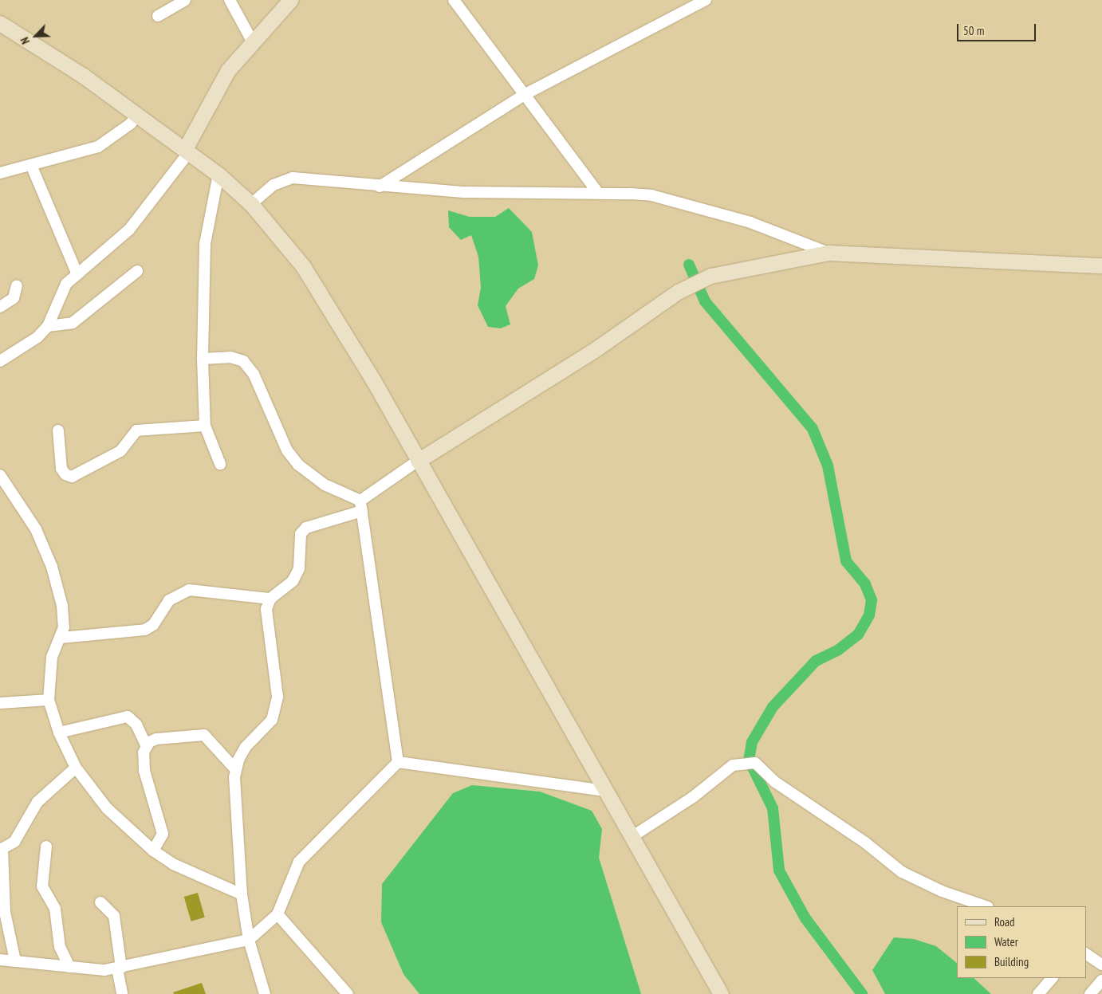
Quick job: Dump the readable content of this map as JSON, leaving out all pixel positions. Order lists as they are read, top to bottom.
{
  "legend": ["Road", "Water", "Building"],
  "scale_bar": "50 m",
  "north": "bottom left"
}
